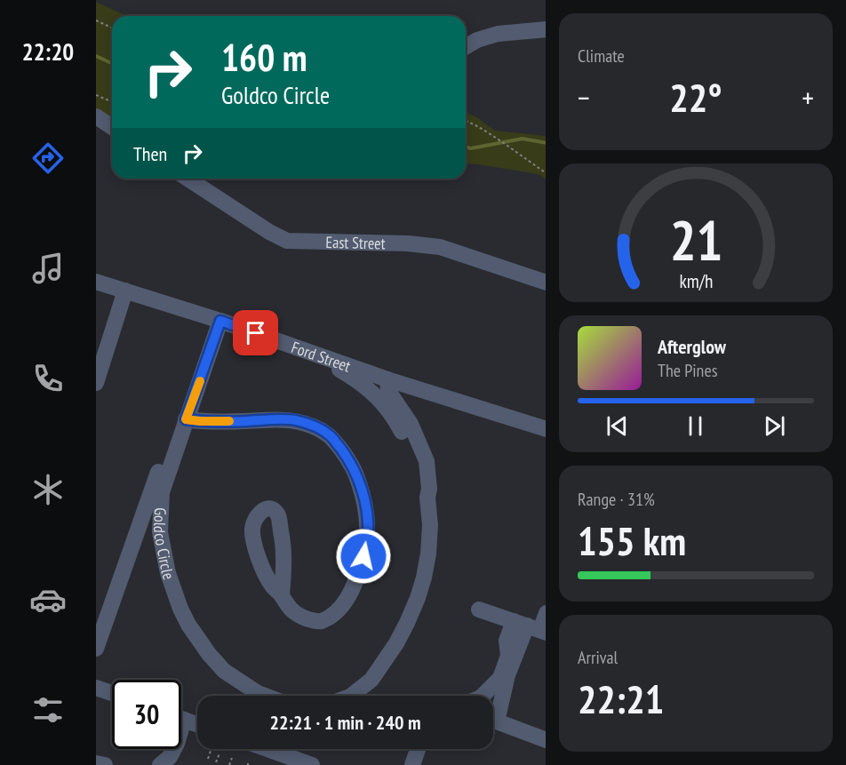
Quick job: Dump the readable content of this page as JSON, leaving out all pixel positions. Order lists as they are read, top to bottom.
{
  "streets": {
    "street": ["East Street", "Ford Street", "Goldco Circle"]
  },
  "crossings": [
    ["Ford Street", "Goldco Circle"]
  ],
  "page": {
    "tabs": "22:20",
    "tile": [
      "Climate",
      ["Range · 31%", "155 km"],
      ["Arrival", "22:21"]
    ],
    "turn": ["160 m", "Goldco Circle"],
    "heat": ["−", "22°", "+"],
    "then": "Then",
    "song": ["Afterglow", "The Pines"],
    "limit": "30",
    "trip": "22:21 · 1 min · 240 m",
    "gauge": ["21", "km/h"]
  }
}
